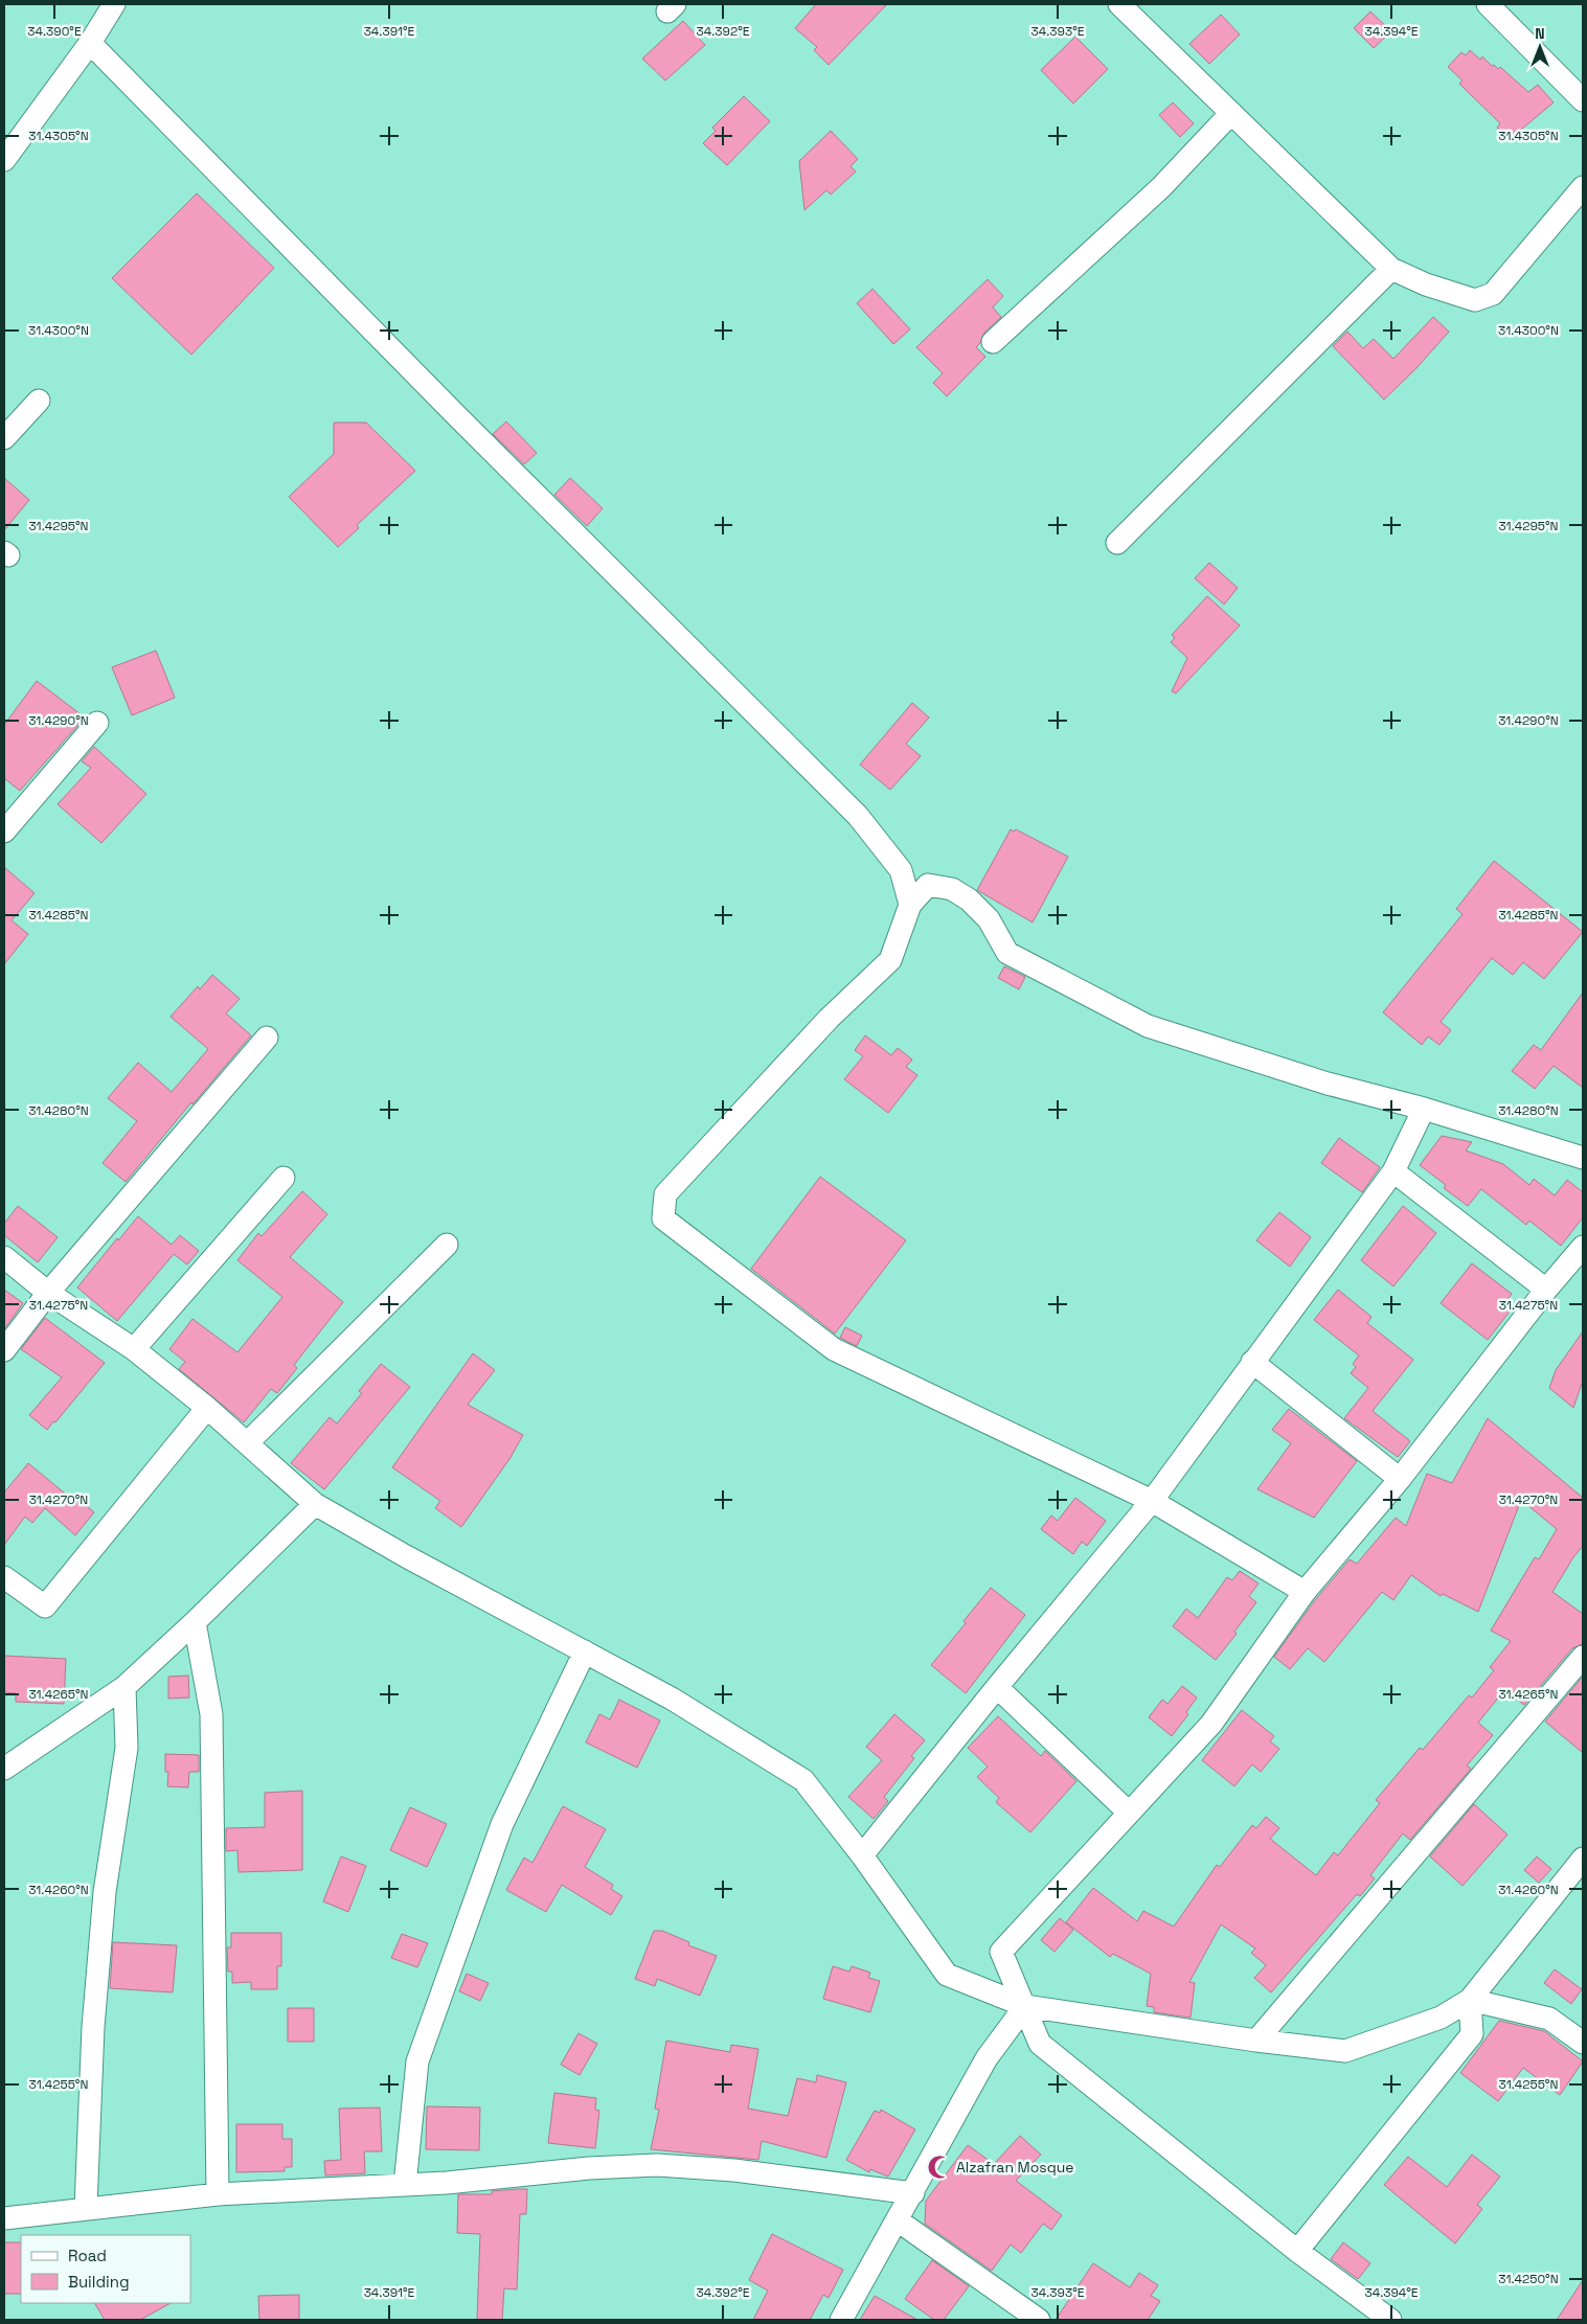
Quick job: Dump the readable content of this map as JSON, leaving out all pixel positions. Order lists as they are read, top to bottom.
{
  "places": {
    "mosque": ["Alzafran Mosque"]
  },
  "legend": ["Road", "Building"],
  "north": "top",
  "coordinates": [
    "34.390°E",
    "34.391°E",
    "34.392°E",
    "34.393°E",
    "34.394°E",
    "31.4305°N",
    "31.4300°N",
    "31.4295°N",
    "31.4290°N",
    "31.4285°N",
    "31.4280°N",
    "31.4275°N",
    "31.4270°N",
    "31.4265°N",
    "31.4260°N",
    "31.4255°N",
    "31.4250°N"
  ]
}
